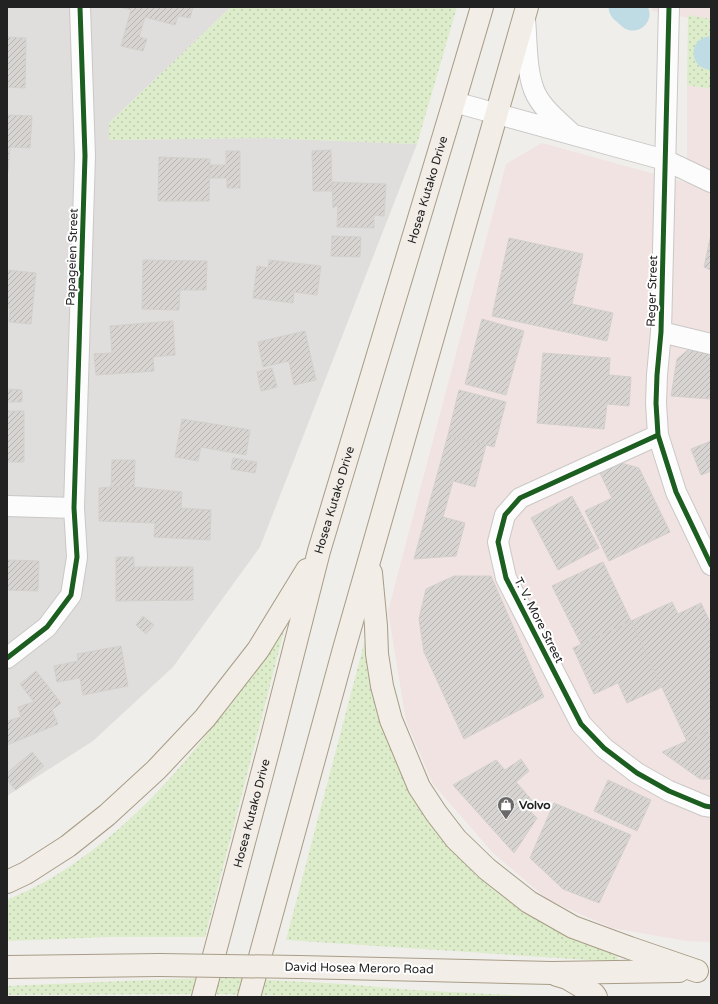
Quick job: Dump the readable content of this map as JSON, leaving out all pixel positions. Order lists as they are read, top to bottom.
{
  "streets": {
    "main road": ["Hosea Kutako Drive", "David Hosea Meroro Road"],
    "street": ["Papageien Street", "Reger Street", "T. V. More Street"]
  },
  "crossings": [
    ["Reger Street", "T. V. More Street"]
  ],
  "places": {
    "shop": ["Volvo"]
  }
}
